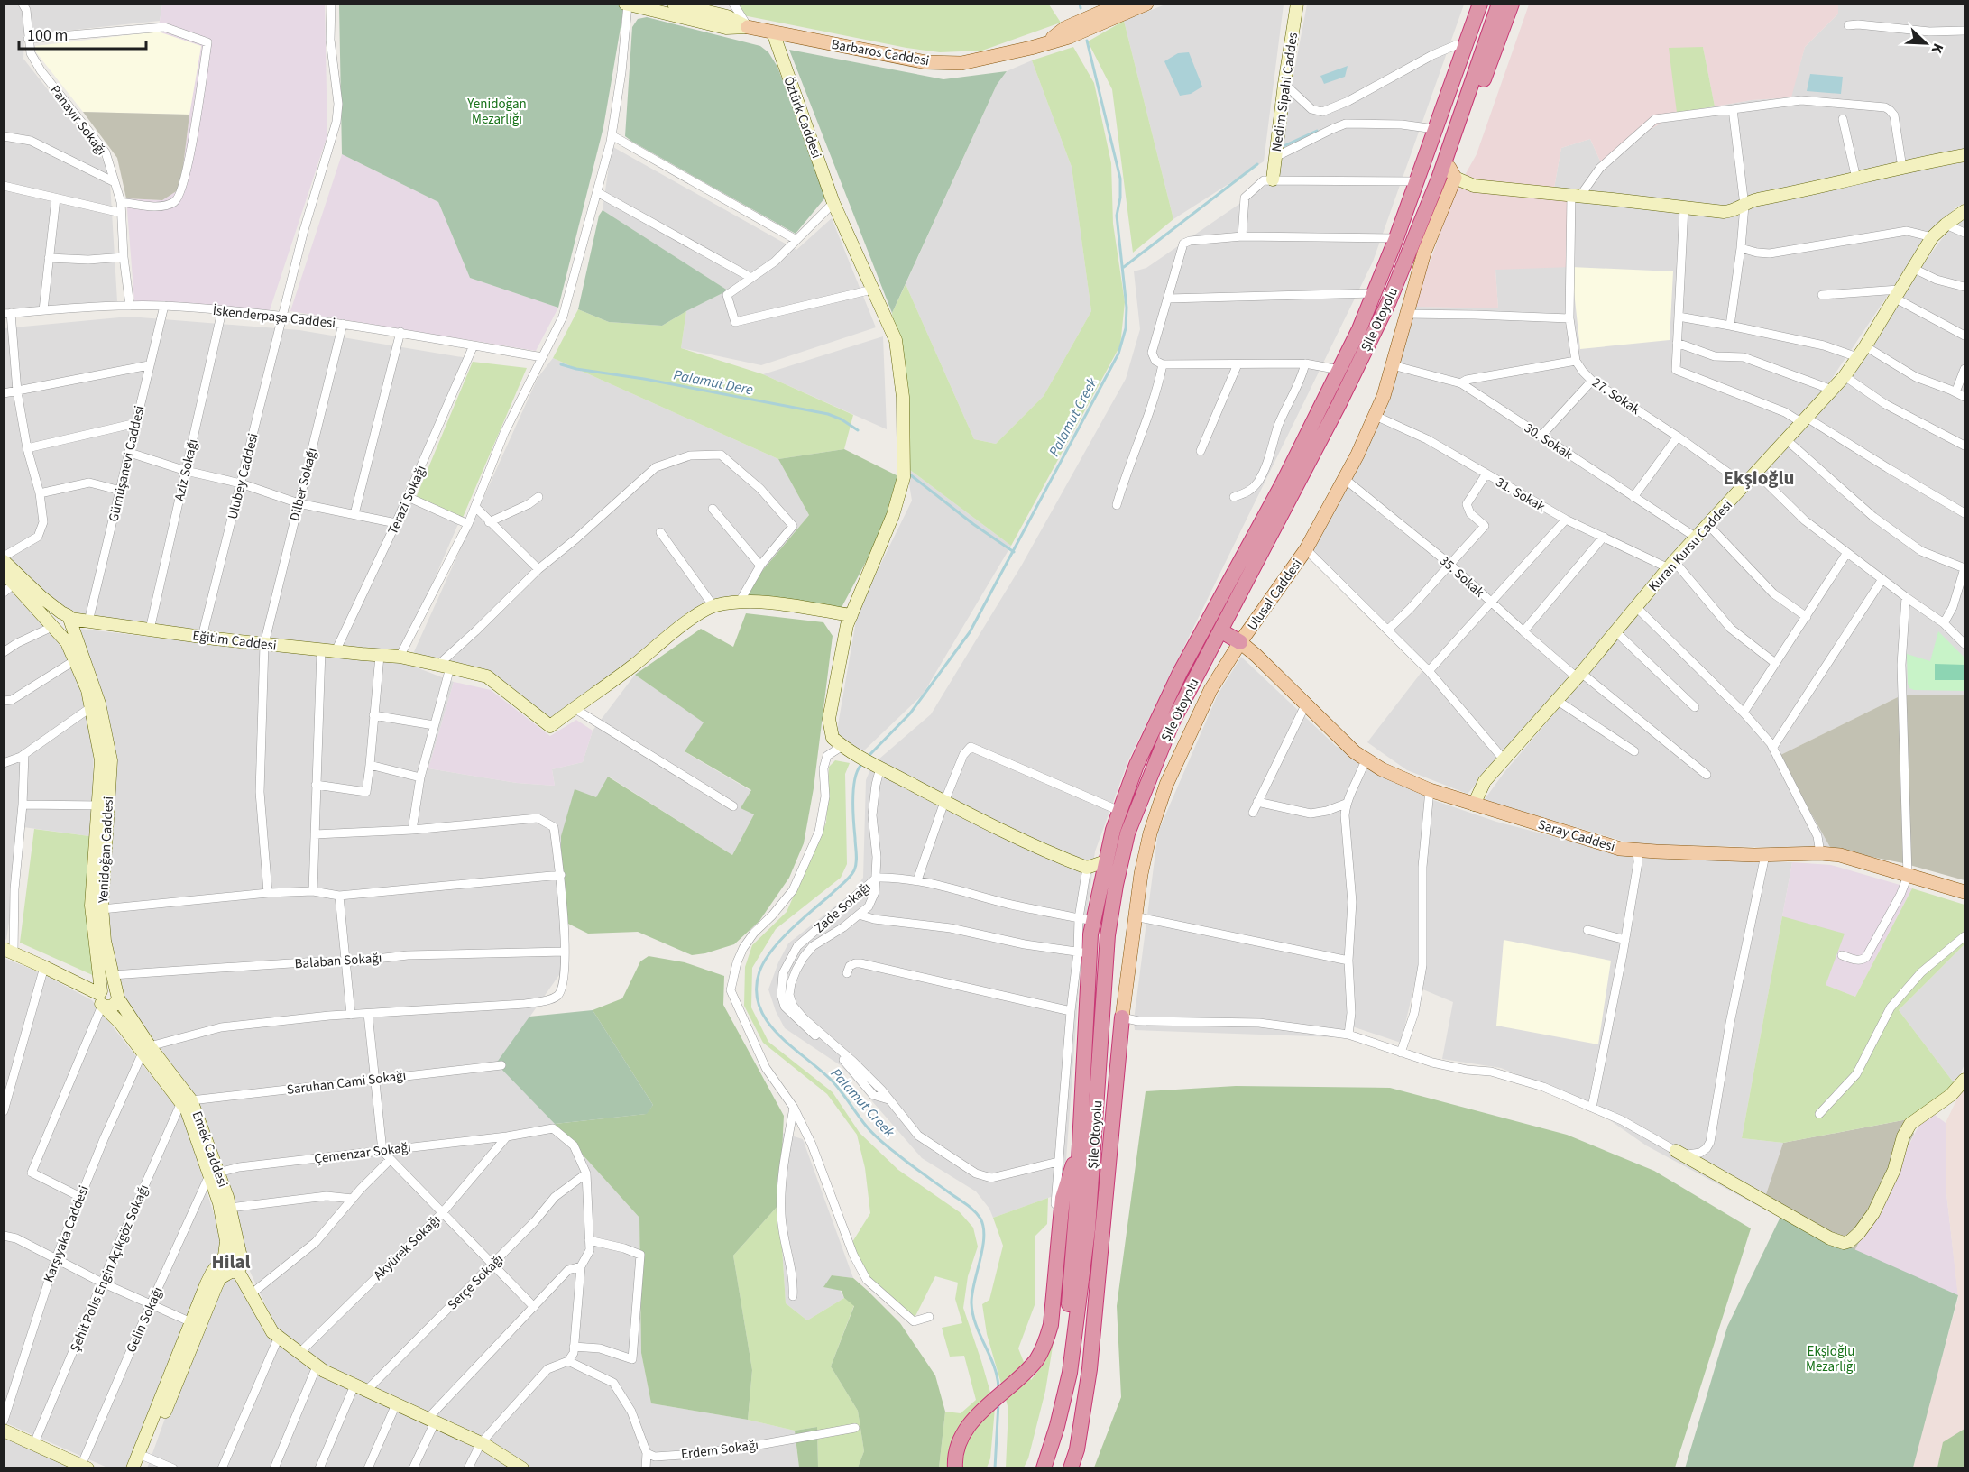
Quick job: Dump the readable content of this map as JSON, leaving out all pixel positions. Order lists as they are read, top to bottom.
{
  "streets": {
    "highway": ["Şile Otoyolu"],
    "main road": ["Barbaros Caddesi", "Ulusal Caddesi", "Saray Caddesi"],
    "street": [
      "Nedim Sipahi Caddes",
      "Öztürk Caddesi",
      "Panayır Sokağı",
      "İskenderpaşa Caddesi",
      "27. Sokak",
      "30. Sokak",
      "Gümüşanevi Caddesi",
      "Aziz Sokağı",
      "Ulubey Caddesi",
      "Dilber Sokağı",
      "31. Sokak",
      "Terazi Sokağı",
      "Kuran Kursu Caddesi",
      "35. Sokak",
      "Eğitim Caddesi",
      "Yenidoğan Caddesi",
      "Zade Sokağı",
      "Balaban Sokağı",
      "Saruhan Cami Sokağı",
      "Emek Caddesi",
      "Çemenzar Sokağı",
      "Karşıyaka Caddesi",
      "Akyürek Sokağı",
      "Şehit Polis Engin Açıkgöz Sokağı",
      "Serçe Sokağı",
      "Gelin Sokağı",
      "Erdem Sokağı"
    ]
  },
  "crossings": [
    ["Barbaros Caddesi", "Öztürk Caddesi"],
    ["Panayır Sokağı", "İskenderpaşa Caddesi"],
    ["İskenderpaşa Caddesi", "Gümüşanevi Caddesi"],
    ["İskenderpaşa Caddesi", "Aziz Sokağı"],
    ["İskenderpaşa Caddesi", "Ulubey Caddesi"],
    ["İskenderpaşa Caddesi", "Dilber Sokağı"],
    ["İskenderpaşa Caddesi", "Terazi Sokağı"],
    ["Şile Otoyolu", "Zade Sokağı"],
    ["27. Sokak", "Kuran Kursu Caddesi"],
    ["30. Sokak", "Kuran Kursu Caddesi"],
    ["30. Sokak", "Ulusal Caddesi"],
    ["Gümüşanevi Caddesi", "Eğitim Caddesi"],
    ["Aziz Sokağı", "Eğitim Caddesi"],
    ["Ulubey Caddesi", "Eğitim Caddesi"],
    ["Dilber Sokağı", "Eğitim Caddesi"],
    ["31. Sokak", "Kuran Kursu Caddesi"],
    ["31. Sokak", "Ulusal Caddesi"],
    ["Terazi Sokağı", "Eğitim Caddesi"],
    ["Kuran Kursu Caddesi", "35. Sokak"],
    ["Kuran Kursu Caddesi", "Saray Caddesi"],
    ["35. Sokak", "Ulusal Caddesi"],
    ["Ulusal Caddesi", "Saray Caddesi"],
    ["Eğitim Caddesi", "Yenidoğan Caddesi"],
    ["Yenidoğan Caddesi", "Balaban Sokağı"],
    ["Yenidoğan Caddesi", "Emek Caddesi"],
    ["Saruhan Cami Sokağı", "Emek Caddesi"],
    ["Saruhan Cami Sokağı", "Şehit Polis Engin Açıkgöz Sokağı"],
    ["Emek Caddesi", "Çemenzar Sokağı"],
    ["Emek Caddesi", "Karşıyaka Caddesi"],
    ["Emek Caddesi", "Akyürek Sokağı"],
    ["Emek Caddesi", "Şehit Polis Engin Açıkgöz Sokağı"],
    ["Emek Caddesi", "Serçe Sokağı"],
    ["Emek Caddesi", "Gelin Sokağı"],
    ["Çemenzar Sokağı", "Akyürek Sokağı"],
    ["Çemenzar Sokağı", "Serçe Sokağı"],
    ["Çemenzar Sokağı", "Gelin Sokağı"]
  ],
  "districts": ["Ekşioğlu", "Hilal"],
  "water": ["Palamut Dere", "Palamut Creek"],
  "parks": ["Yenidoğan Mezarlığı", "Ekşioğlu Mezarlığı"],
  "scale_bar": "100 m",
  "north": "bottom right"
}
